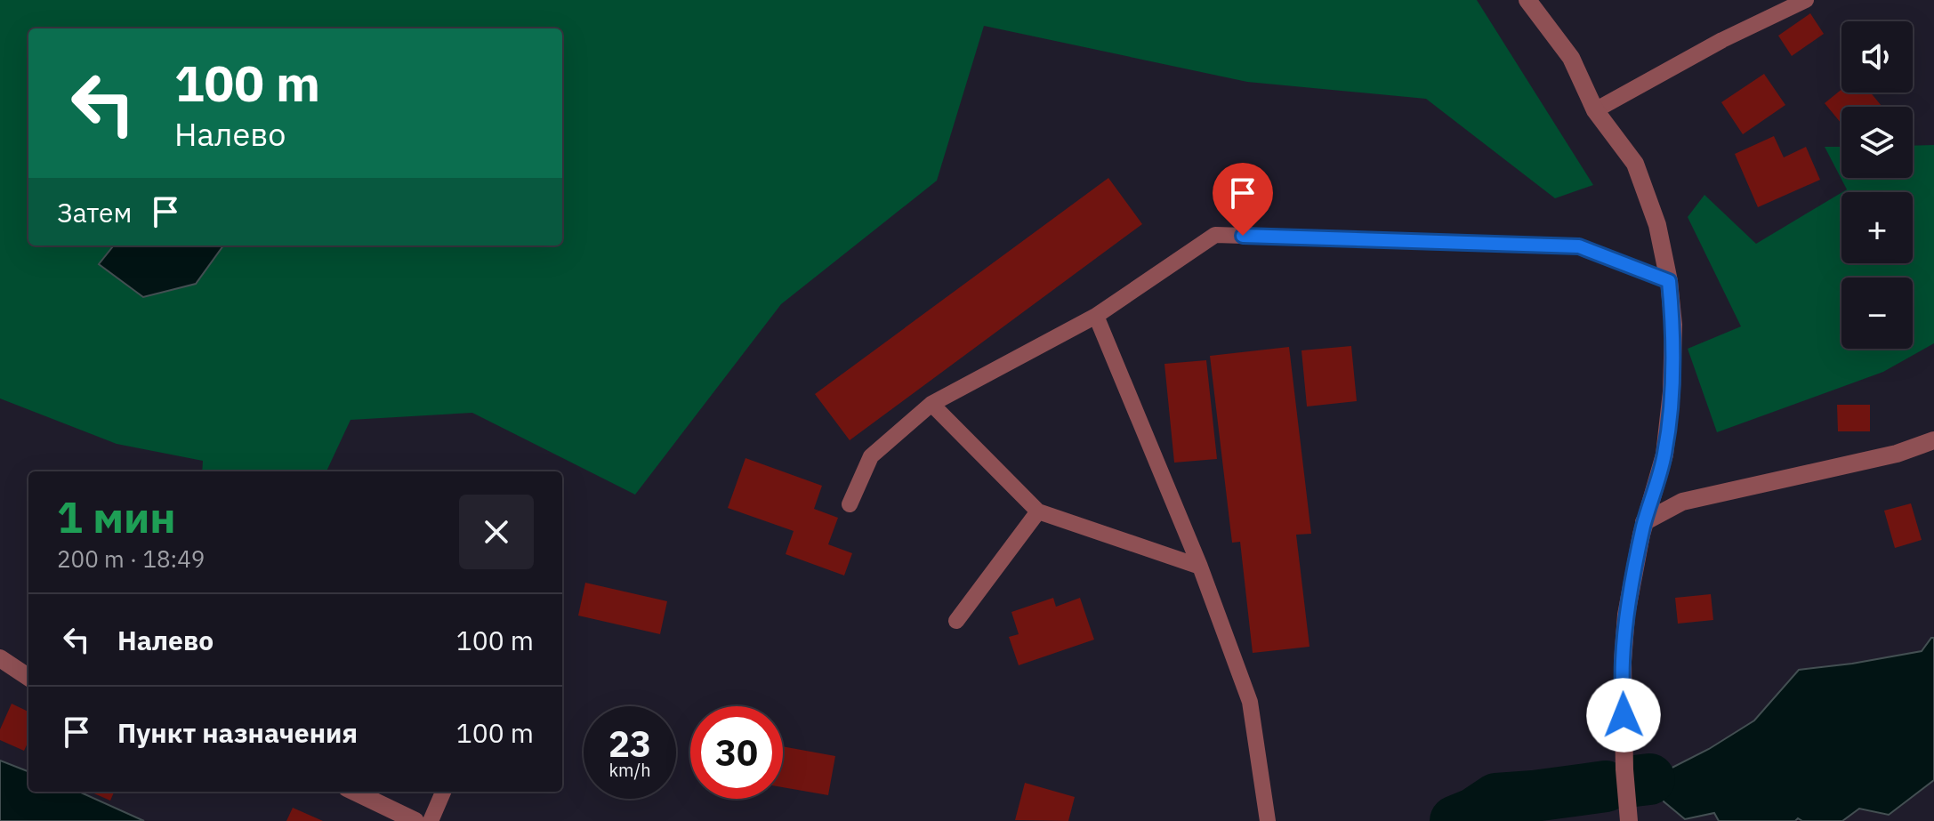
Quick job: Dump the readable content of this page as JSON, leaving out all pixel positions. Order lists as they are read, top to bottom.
{
  "page": {
    "map_buttons": ["+", "−"],
    "turn": ["100 m", "Налево"],
    "then": "Затем",
    "heading": ["1 мин", "200 m · 18:49"],
    "list": [
      {
        "name": "Налево",
        "value": "100 m"
      },
      {
        "name": "Пункт назначения",
        "value": "100 m"
      }
    ],
    "speed": "23 km/h",
    "limit": "30"
  }
}
